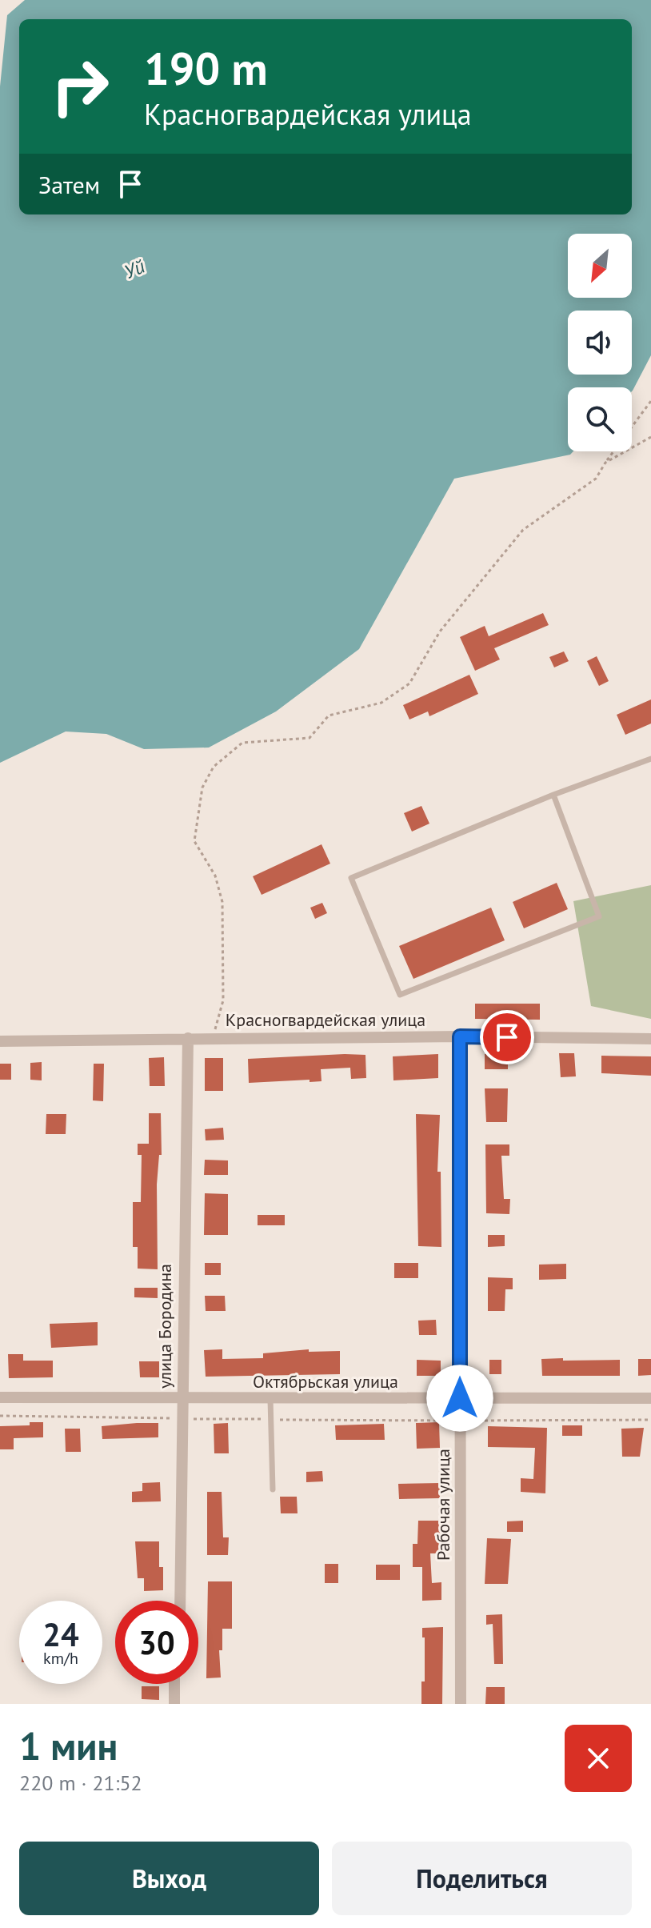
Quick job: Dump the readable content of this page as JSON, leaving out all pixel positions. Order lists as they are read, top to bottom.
{
  "streets": {
    "street": [
      "Красногвардейская улица",
      "улица Бородина",
      "Октябрьская улица",
      "Рабочая улица"
    ]
  },
  "crossings": [
    ["Красногвардейская улица", "улица Бородина"],
    ["Красногвардейская улица", "Рабочая улица"],
    ["улица Бородина", "Октябрьская улица"],
    ["Октябрьская улица", "Рабочая улица"]
  ],
  "water": ["Уй"],
  "north": "bottom left",
  "page": {
    "turn": ["190 m", "Красногвардейская улица"],
    "then": "Затем",
    "speed": "24 km/h",
    "limit": "30",
    "heading": ["1 мин", "220 m · 21:52"],
    "buttons": ["Выход", "Поделиться"]
  }
}
